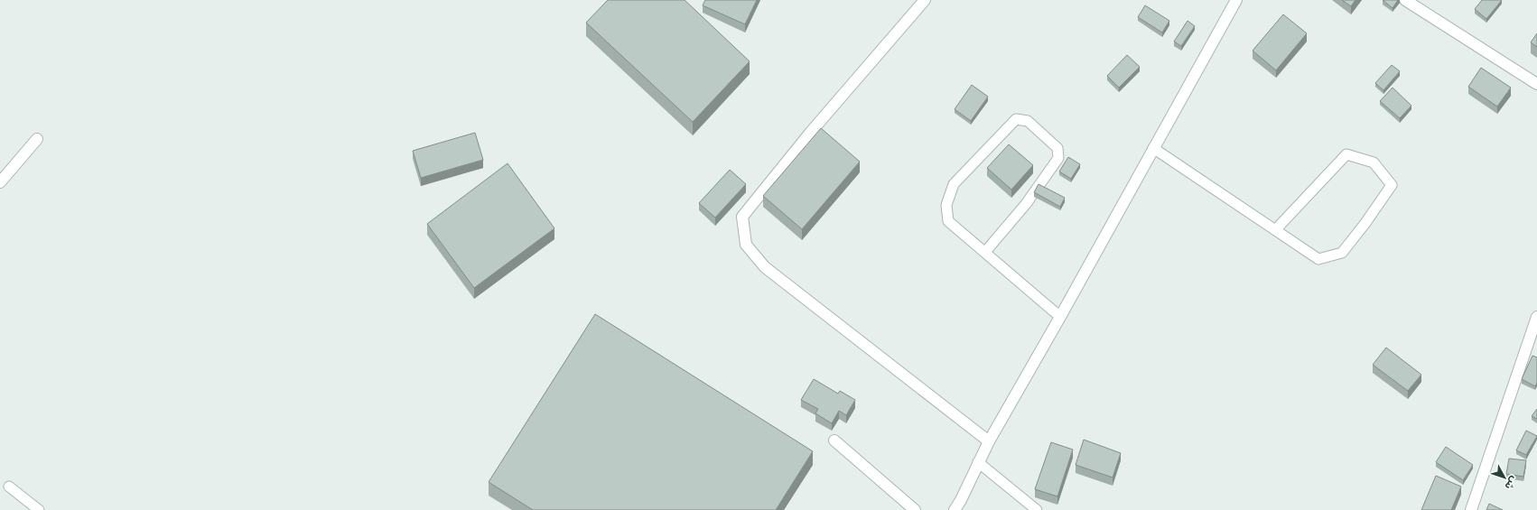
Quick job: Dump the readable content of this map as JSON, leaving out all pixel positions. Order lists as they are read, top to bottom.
{
  "north": "bottom right"
}
